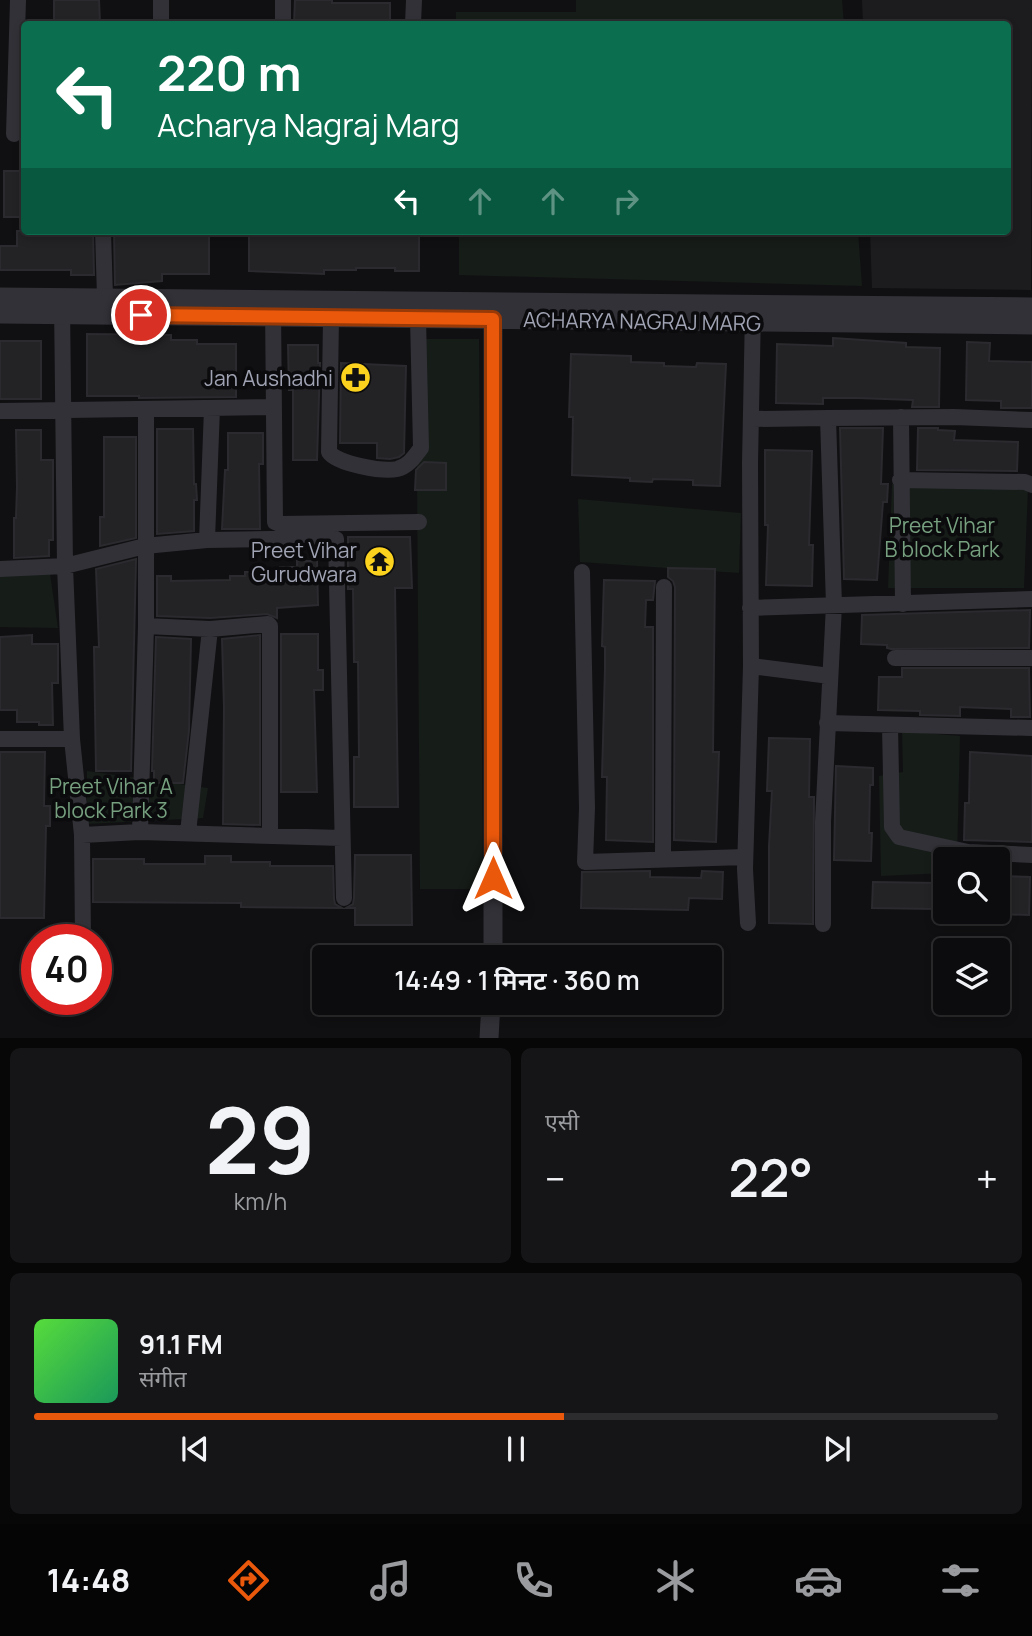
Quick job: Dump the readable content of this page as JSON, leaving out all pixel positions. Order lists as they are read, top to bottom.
{
  "streets": {
    "street": ["ACHARYA NAGRAJ MARG"]
  },
  "parks": ["Preet Vihar B block Park", "Preet Vihar A block Park 3"],
  "places": {
    "pharmacy": ["Jan Aushadhi"],
    "temple": ["Preet Vihar Gurudwara"]
  },
  "page": {
    "turn": ["220 m", "Acharya Nagraj Marg"],
    "limit": "40",
    "trip": "14:49 · 1 मिनट · 360 m",
    "tile": [
      ["29", "km/h"],
      "एसी"
    ],
    "heat": ["−", "22°", "+"],
    "song": ["91.1 FM", "संगीत"],
    "tabs": "14:48"
  }
}
